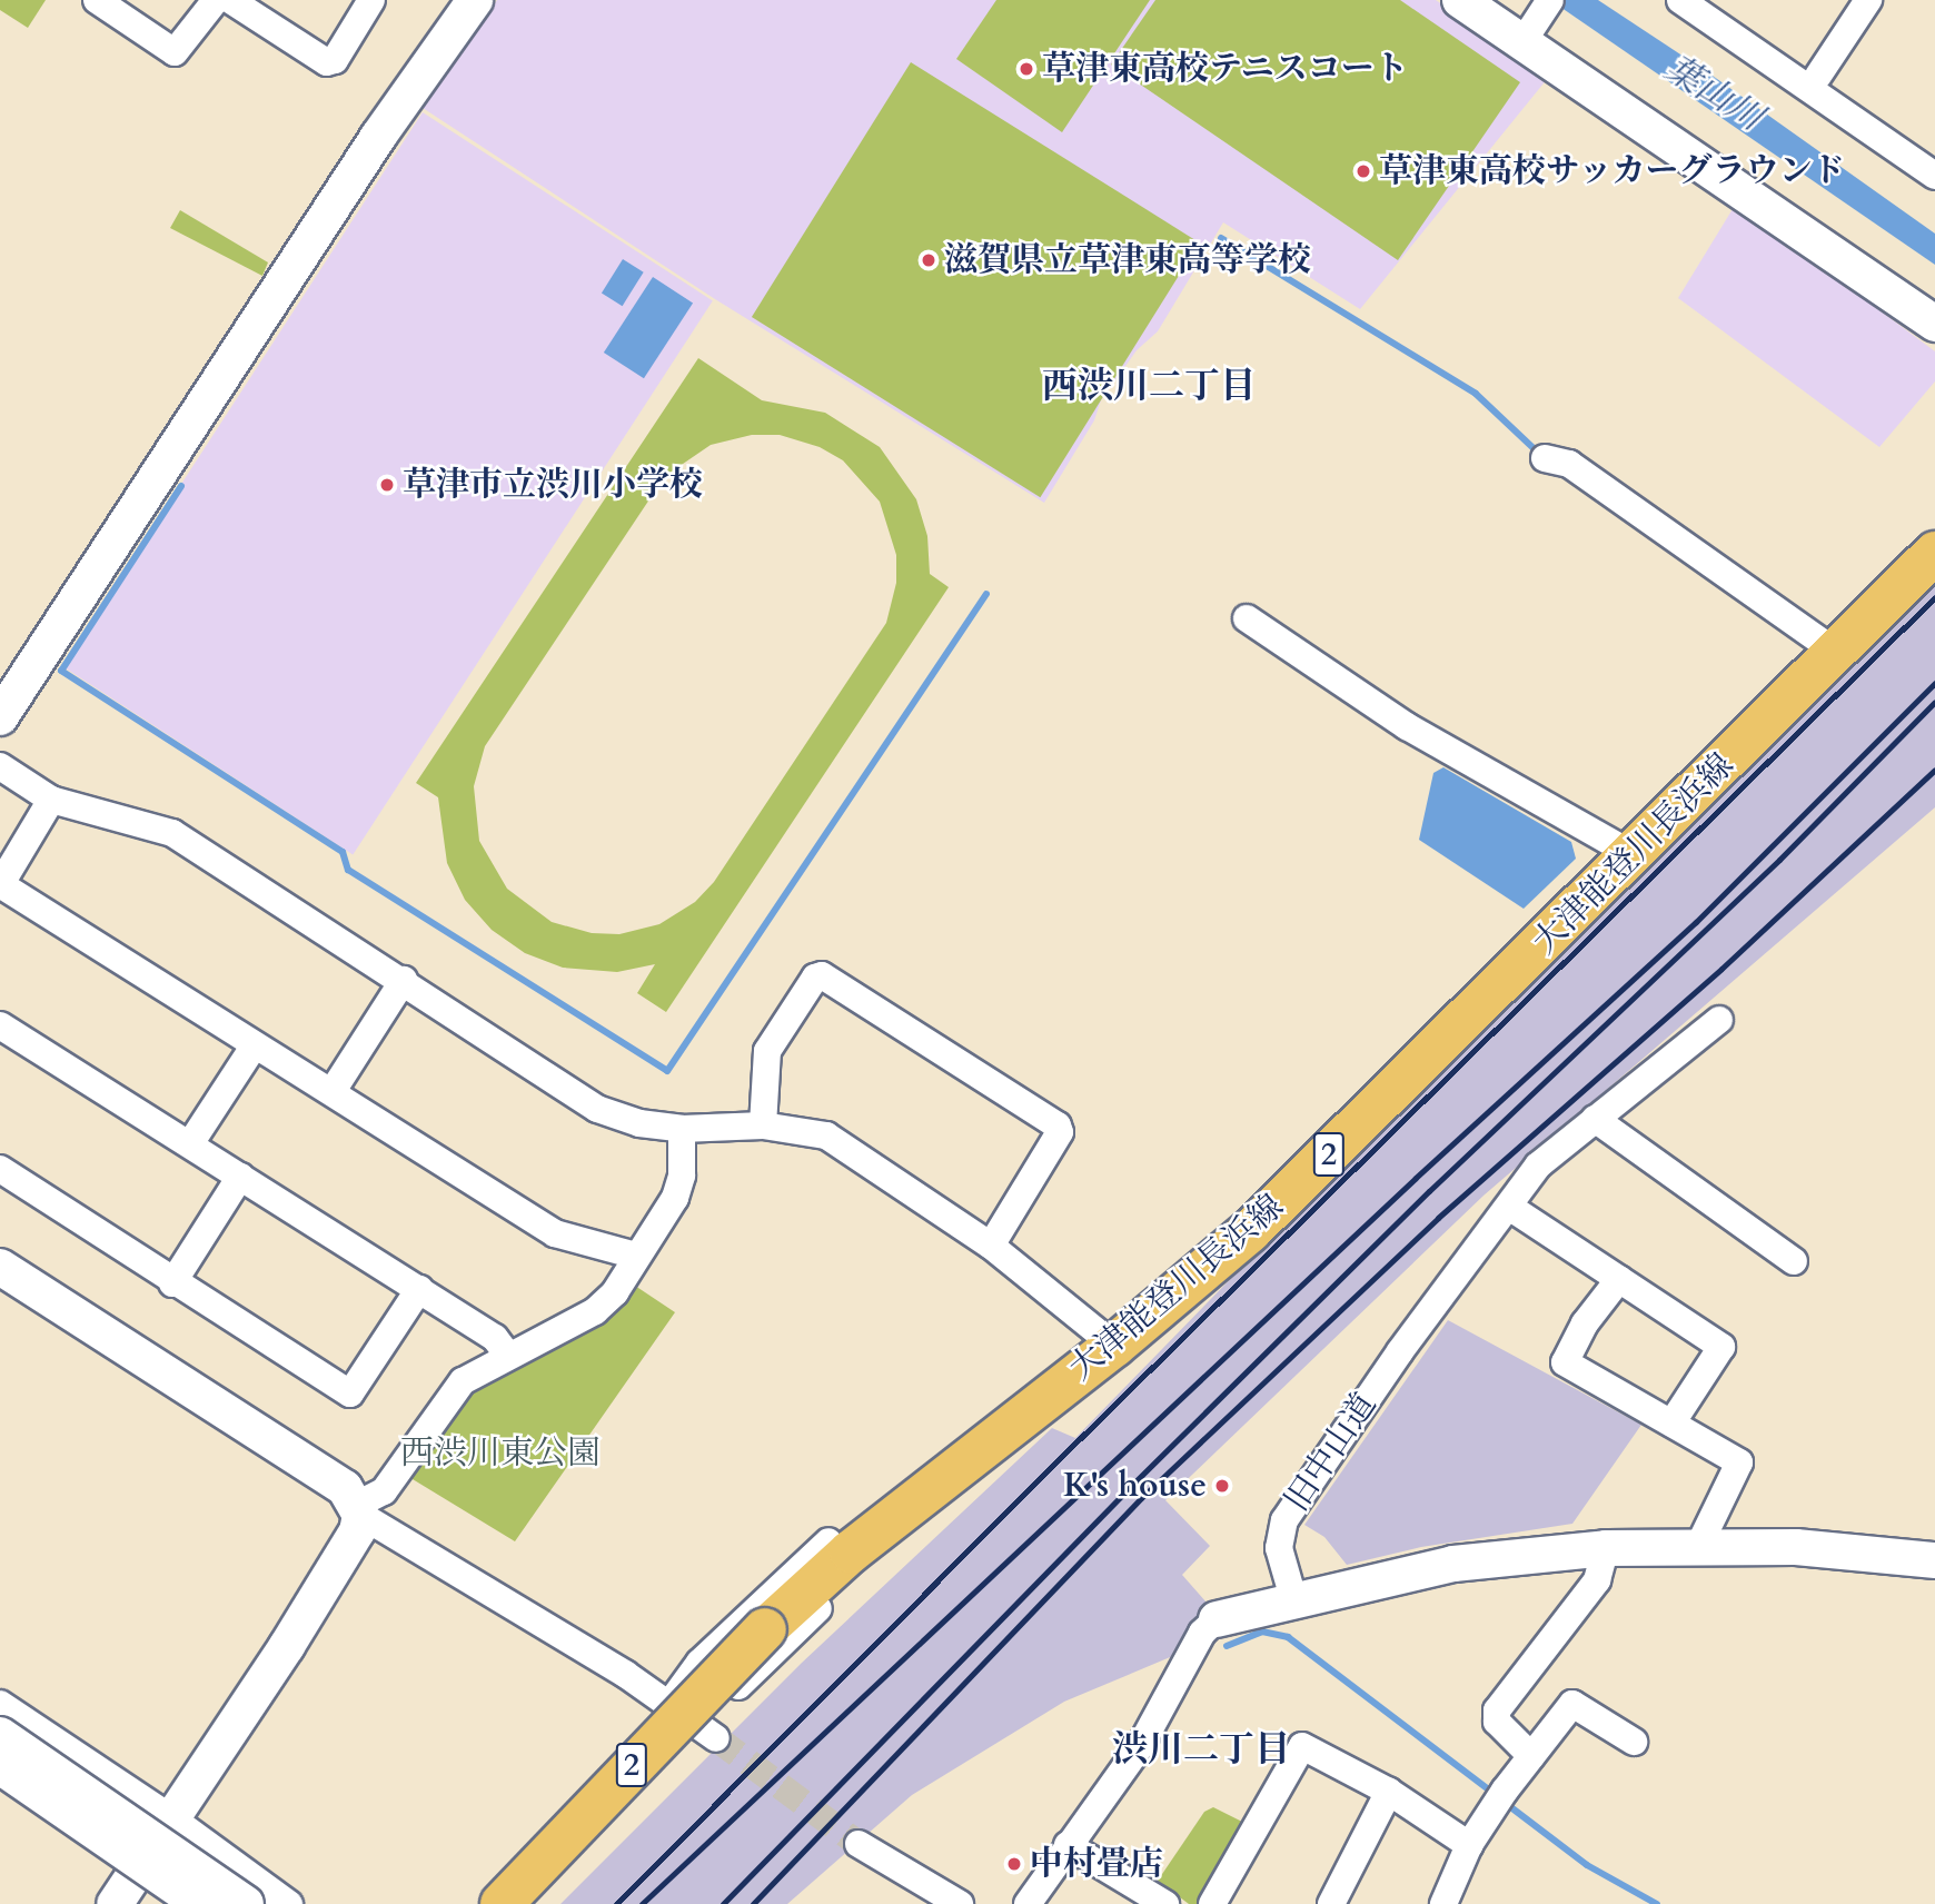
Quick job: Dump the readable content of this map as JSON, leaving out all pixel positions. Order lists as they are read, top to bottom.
{
  "streets": {
    "main road": ["大津能登川長浜線", "2"],
    "street": ["旧中山道"]
  },
  "districts": ["西渋川二丁目", "渋川二丁目"],
  "water": ["葉山川"],
  "parks": ["西渋川東公園"],
  "places": [
    "草津東高校テニスコート",
    "草津東高校サッカーグラウンド",
    "滋賀県立草津東高等学校",
    "草津市立渋川小学校",
    "K's house",
    "中村畳店"
  ]
}
